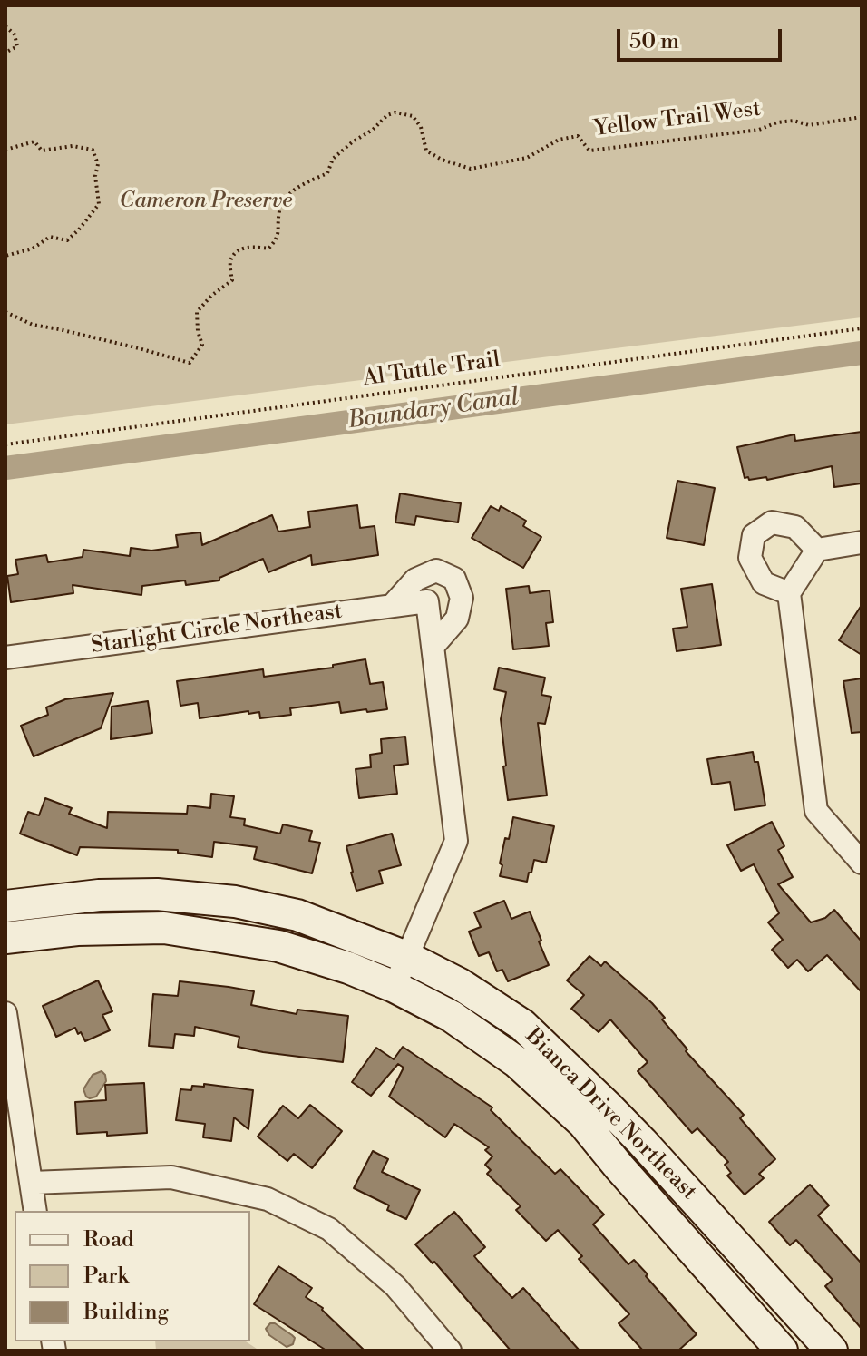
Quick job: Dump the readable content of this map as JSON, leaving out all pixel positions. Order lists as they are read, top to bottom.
{
  "streets": {
    "street": ["Starlight Circle Northeast", "Bianca Drive Northeast"],
    "path": ["Yellow Trail West", "Al Tuttle Trail"]
  },
  "water": ["Boundary Canal"],
  "parks": ["Cameron Preserve"],
  "legend": ["Road", "Park", "Building"],
  "scale_bar": "50 m"
}
